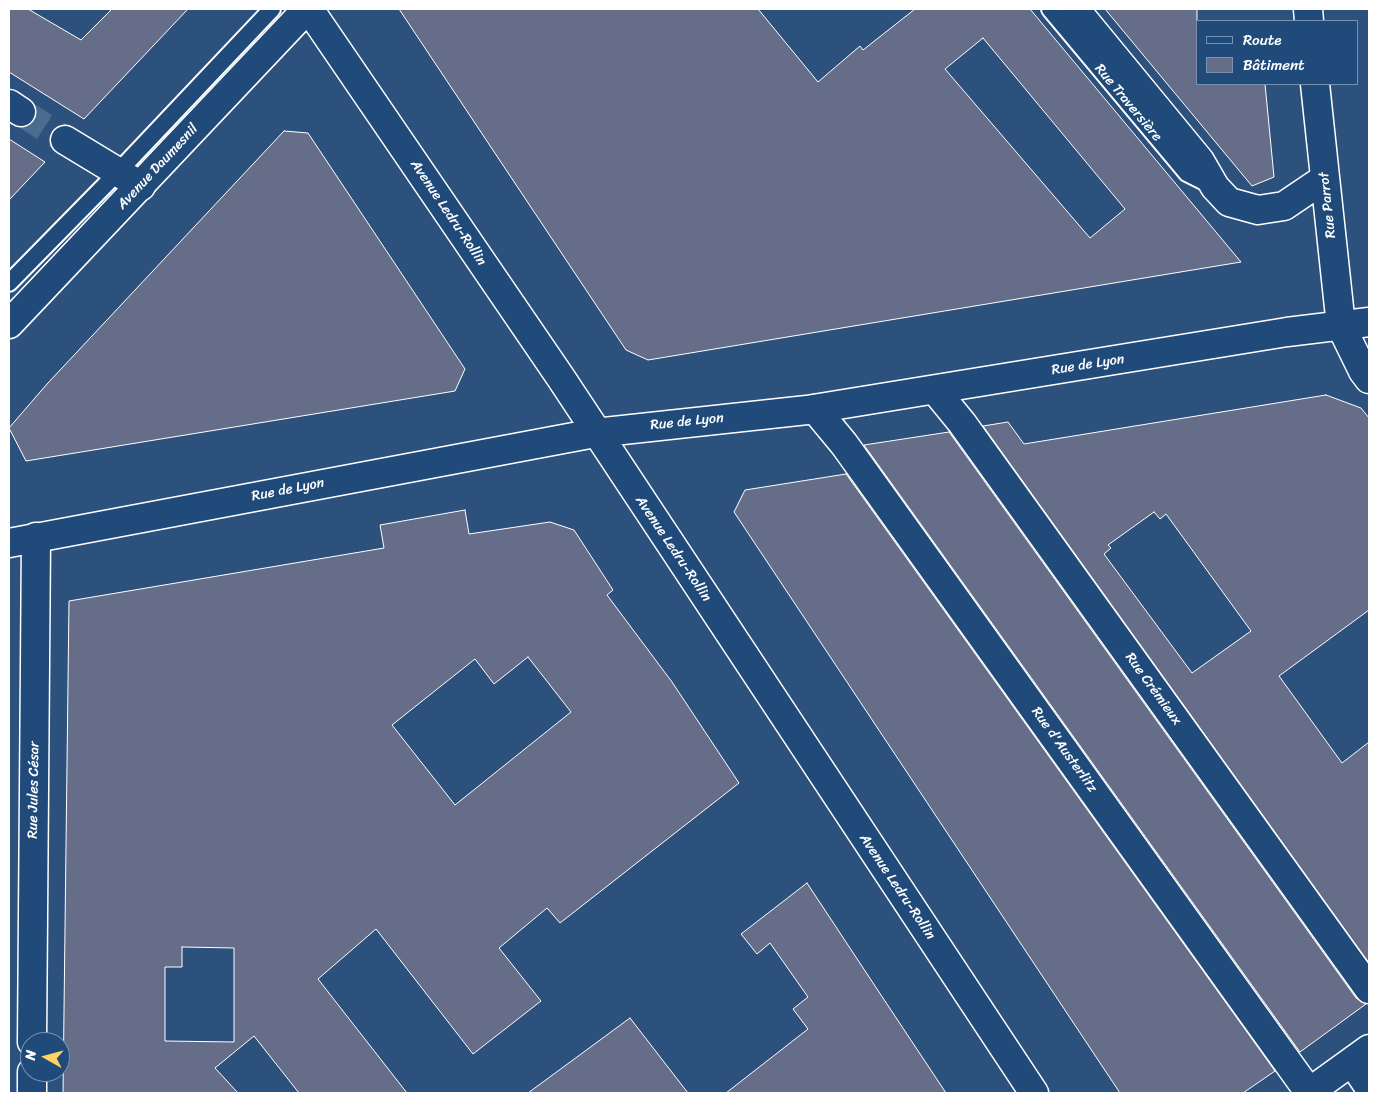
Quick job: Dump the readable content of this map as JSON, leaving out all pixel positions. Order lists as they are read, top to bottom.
{
  "streets": {
    "street": [
      "Rue Traversière",
      "Avenue Daumesnil",
      "Rue Parrot",
      "Avenue Ledru-Rollin",
      "Rue de Lyon",
      "Rue Crémieux",
      "Rue d'Austerlitz",
      "Rue Jules César"
    ]
  },
  "crossings": [
    ["Rue Traversière", "Rue Parrot"],
    ["Avenue Daumesnil", "Avenue Ledru-Rollin"],
    ["Rue Parrot", "Rue de Lyon"],
    ["Avenue Ledru-Rollin", "Rue de Lyon"],
    ["Rue de Lyon", "Rue Crémieux"],
    ["Rue de Lyon", "Rue d'Austerlitz"],
    ["Rue de Lyon", "Rue Jules César"]
  ],
  "legend": ["Route", "Bâtiment"],
  "north": "left"
}
